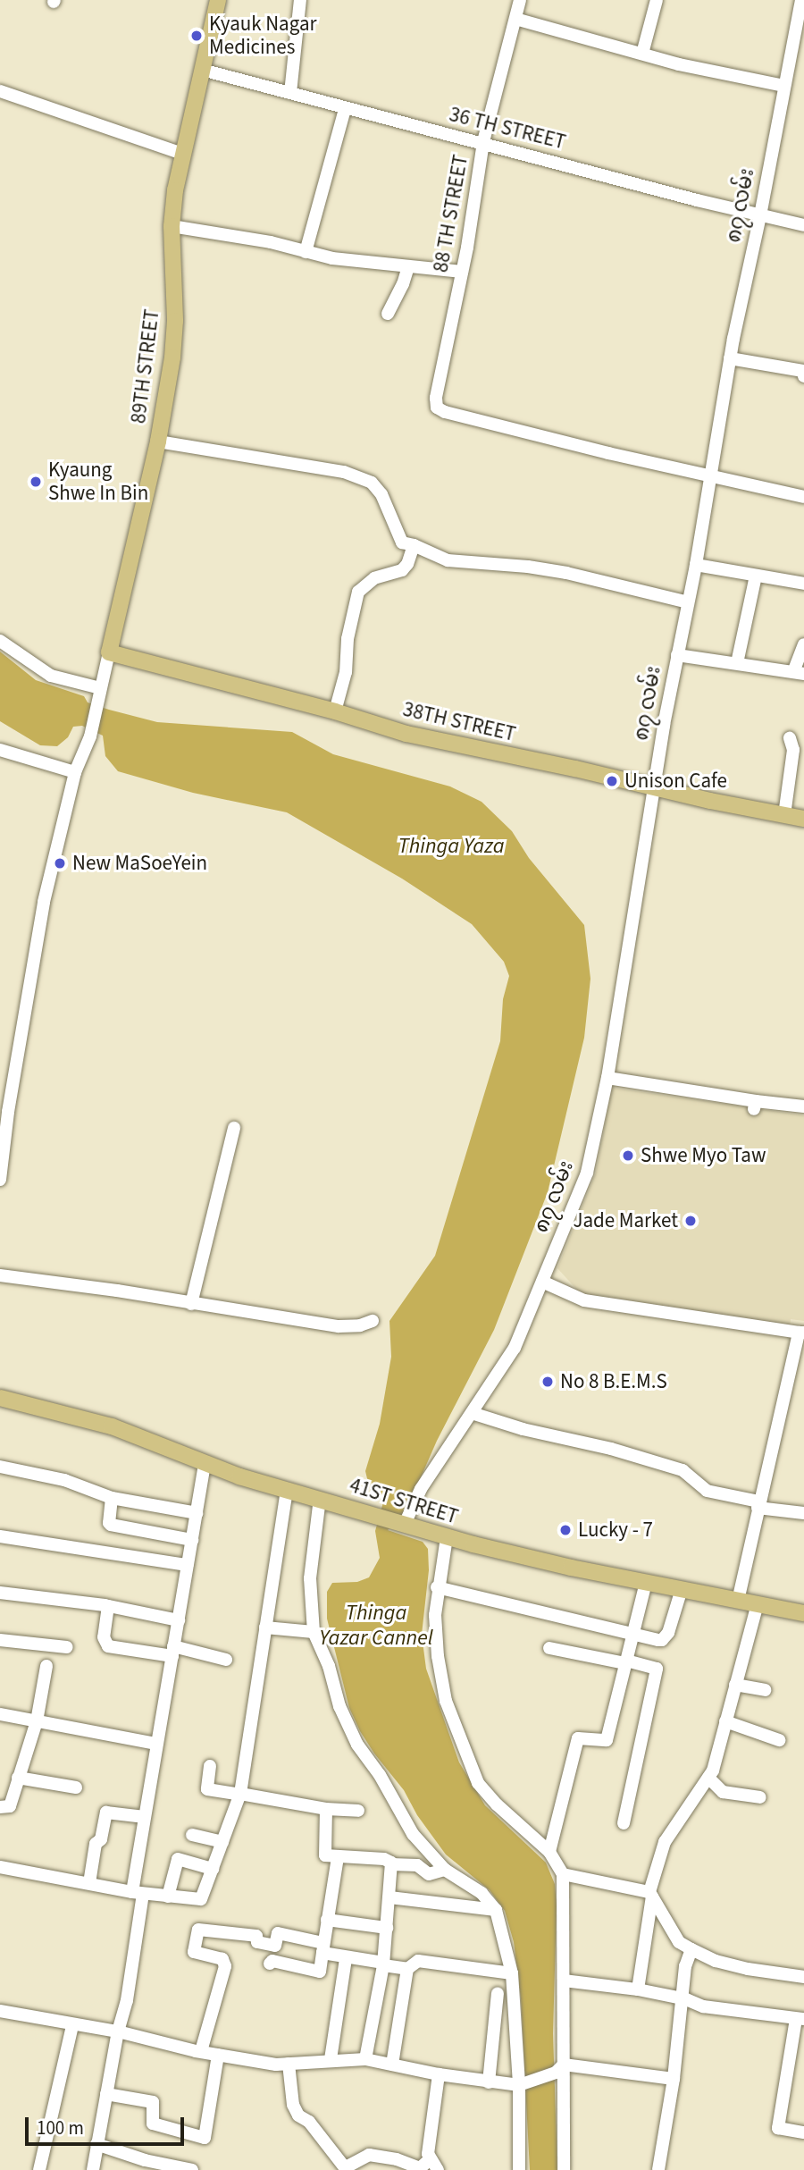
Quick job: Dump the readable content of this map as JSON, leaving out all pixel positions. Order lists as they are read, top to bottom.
{
  "streets": {
    "main road": ["89TH STREET", "38TH STREET", "41ST STREET"],
    "street": ["36 TH STREET", "၈၇ လမ်း", "88 TH STREET"]
  },
  "crossings": [
    ["36 TH STREET", "၈၇ လမ်း"],
    ["36 TH STREET", "88 TH STREET"],
    ["36 TH STREET", "89TH STREET"],
    ["၈၇ လမ်း", "88 TH STREET"],
    ["၈၇ လမ်း", "38TH STREET"],
    ["၈၇ လမ်း", "41ST STREET"],
    ["89TH STREET", "38TH STREET"]
  ],
  "water": ["Thinga Yaza", "Thinga Yazar Cannel"],
  "places": [
    "Kyauk Nagar Medicines",
    "Kyaung Shwe In Bin",
    "Unison Cafe",
    "New MaSoeYein",
    "Shwe Myo Taw",
    "Jade Market",
    "No 8 B.E.M.S",
    "Lucky - 7"
  ],
  "scale_bar": "100 m"
}
